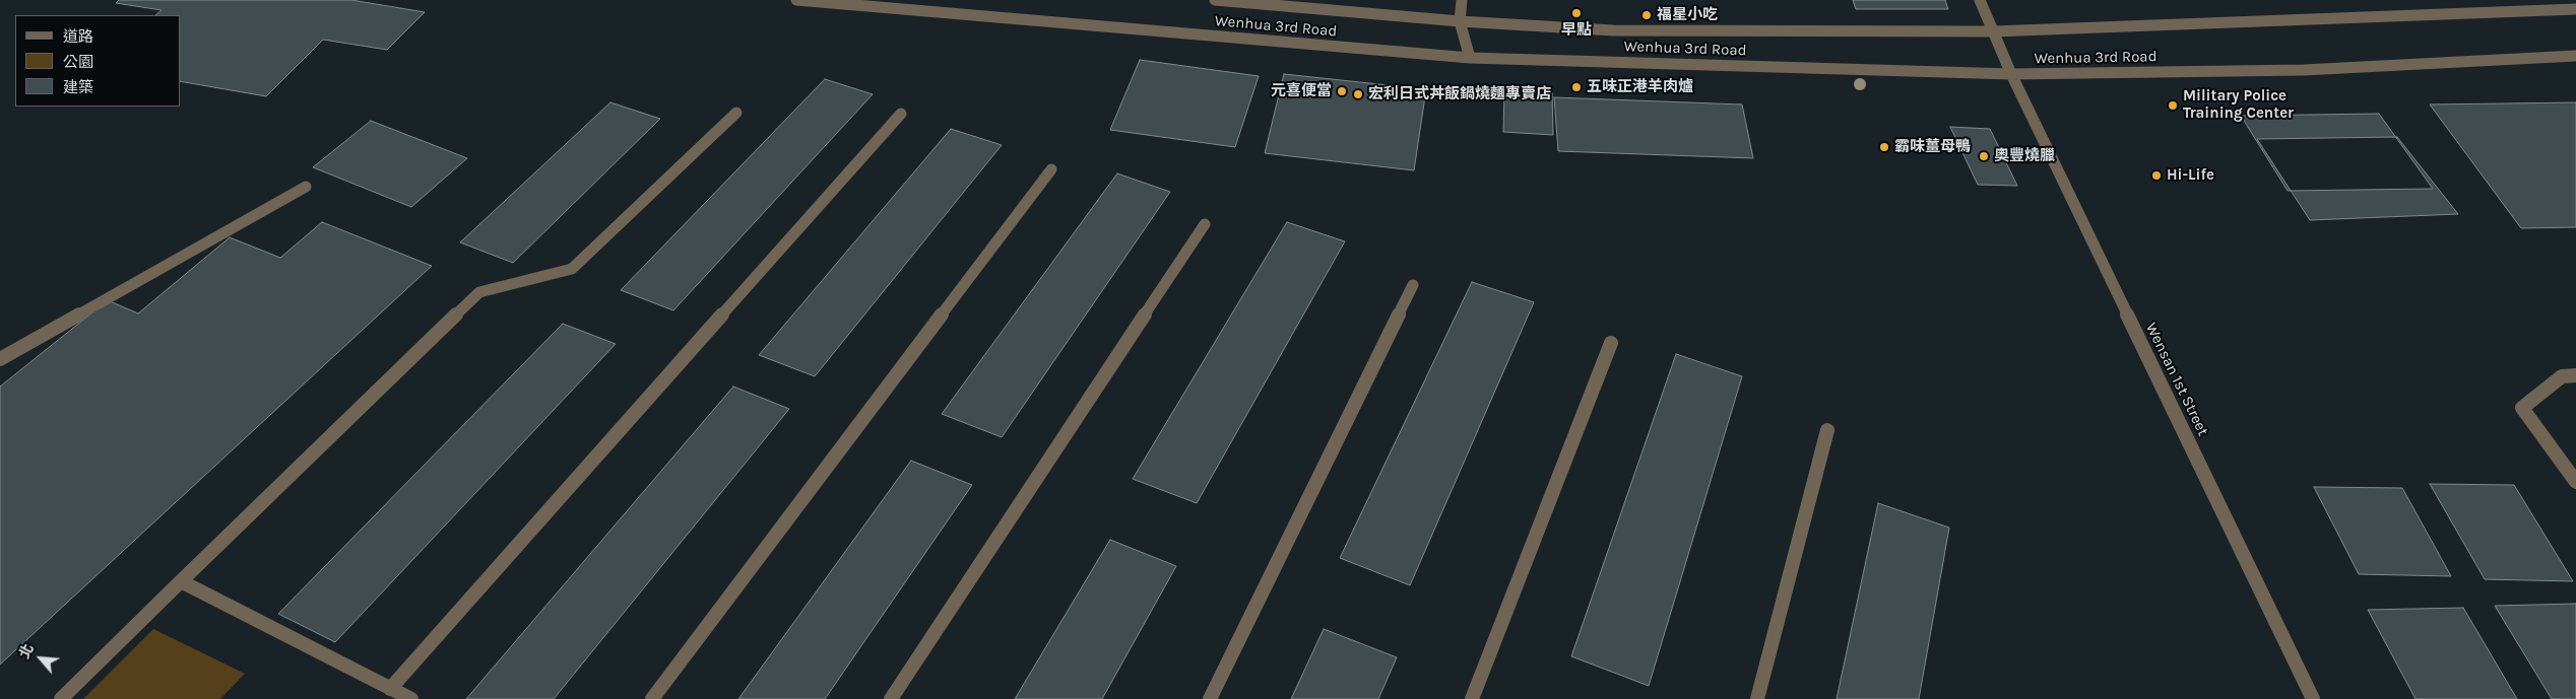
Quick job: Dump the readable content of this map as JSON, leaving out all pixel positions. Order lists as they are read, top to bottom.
{
  "streets": {
    "street": ["Wenhua 3rd Road", "Wensan 1st Street"]
  },
  "crossings": [
    ["Wenhua 3rd Road", "Wensan 1st Street"]
  ],
  "places": [
    "早點",
    "福星小吃",
    "五味正港羊肉爐",
    "元喜便當",
    "宏利日式丼飯鍋燒麵專賣店",
    "Military Police Training Center",
    "霸味薑母鴨",
    "奧豐燒臘",
    "Hi-Life"
  ],
  "legend": ["道路", "公園", "建築"],
  "north": "top left"
}
